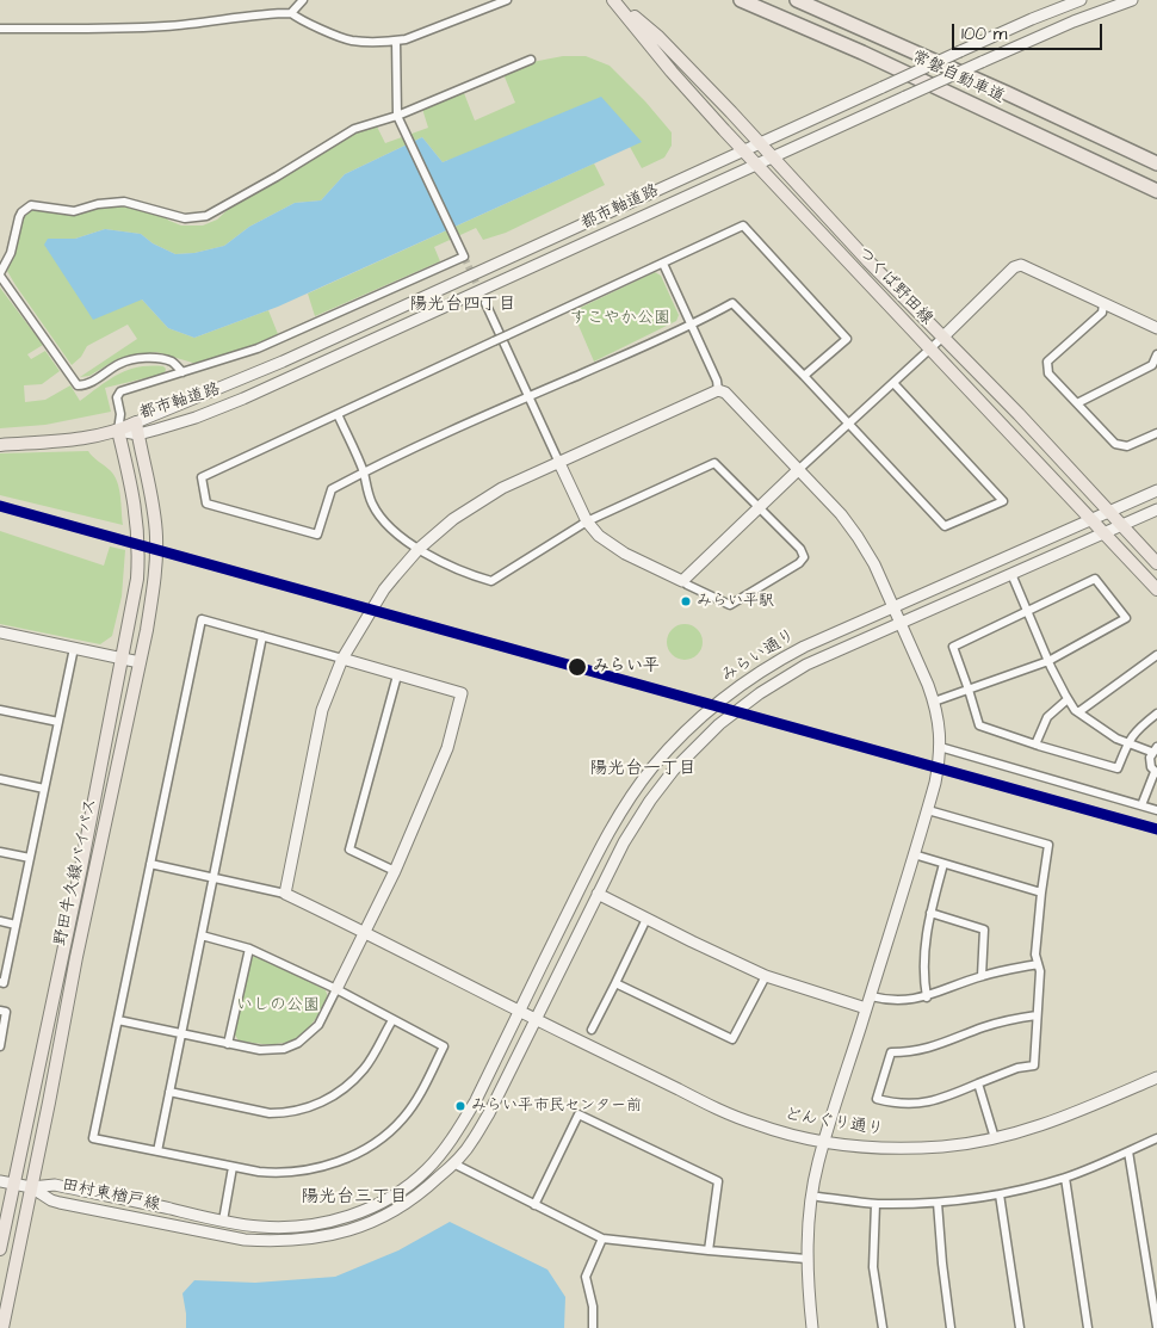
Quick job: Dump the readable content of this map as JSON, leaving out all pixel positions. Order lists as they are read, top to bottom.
{
  "streets": {
    "highway": ["常磐自動車道"],
    "main road": ["都市軸道路", "つくば野田線", "野田牛久線バイパス"],
    "street": ["みらい通り", "どんぐり通り", "田村東楢戸線"]
  },
  "crossings": [
    ["都市軸道路", "つくば野田線"],
    ["都市軸道路", "野田牛久線バイパス"],
    ["つくば野田線", "みらい通り"],
    ["みらい通り", "どんぐり通り"],
    ["みらい通り", "田村東楢戸線"],
    ["野田牛久線バイパス", "田村東楢戸線"],
    ["どんぐり通り", "田村東楢戸線"]
  ],
  "districts": ["陽光台四丁目", "陽光台一丁目", "陽光台三丁目"],
  "parks": ["すこやか公園", "いしの公園"],
  "places": ["みらい平駅", "みらい平", "みらい平市民センター前"],
  "scale_bar": "100 m"
}
